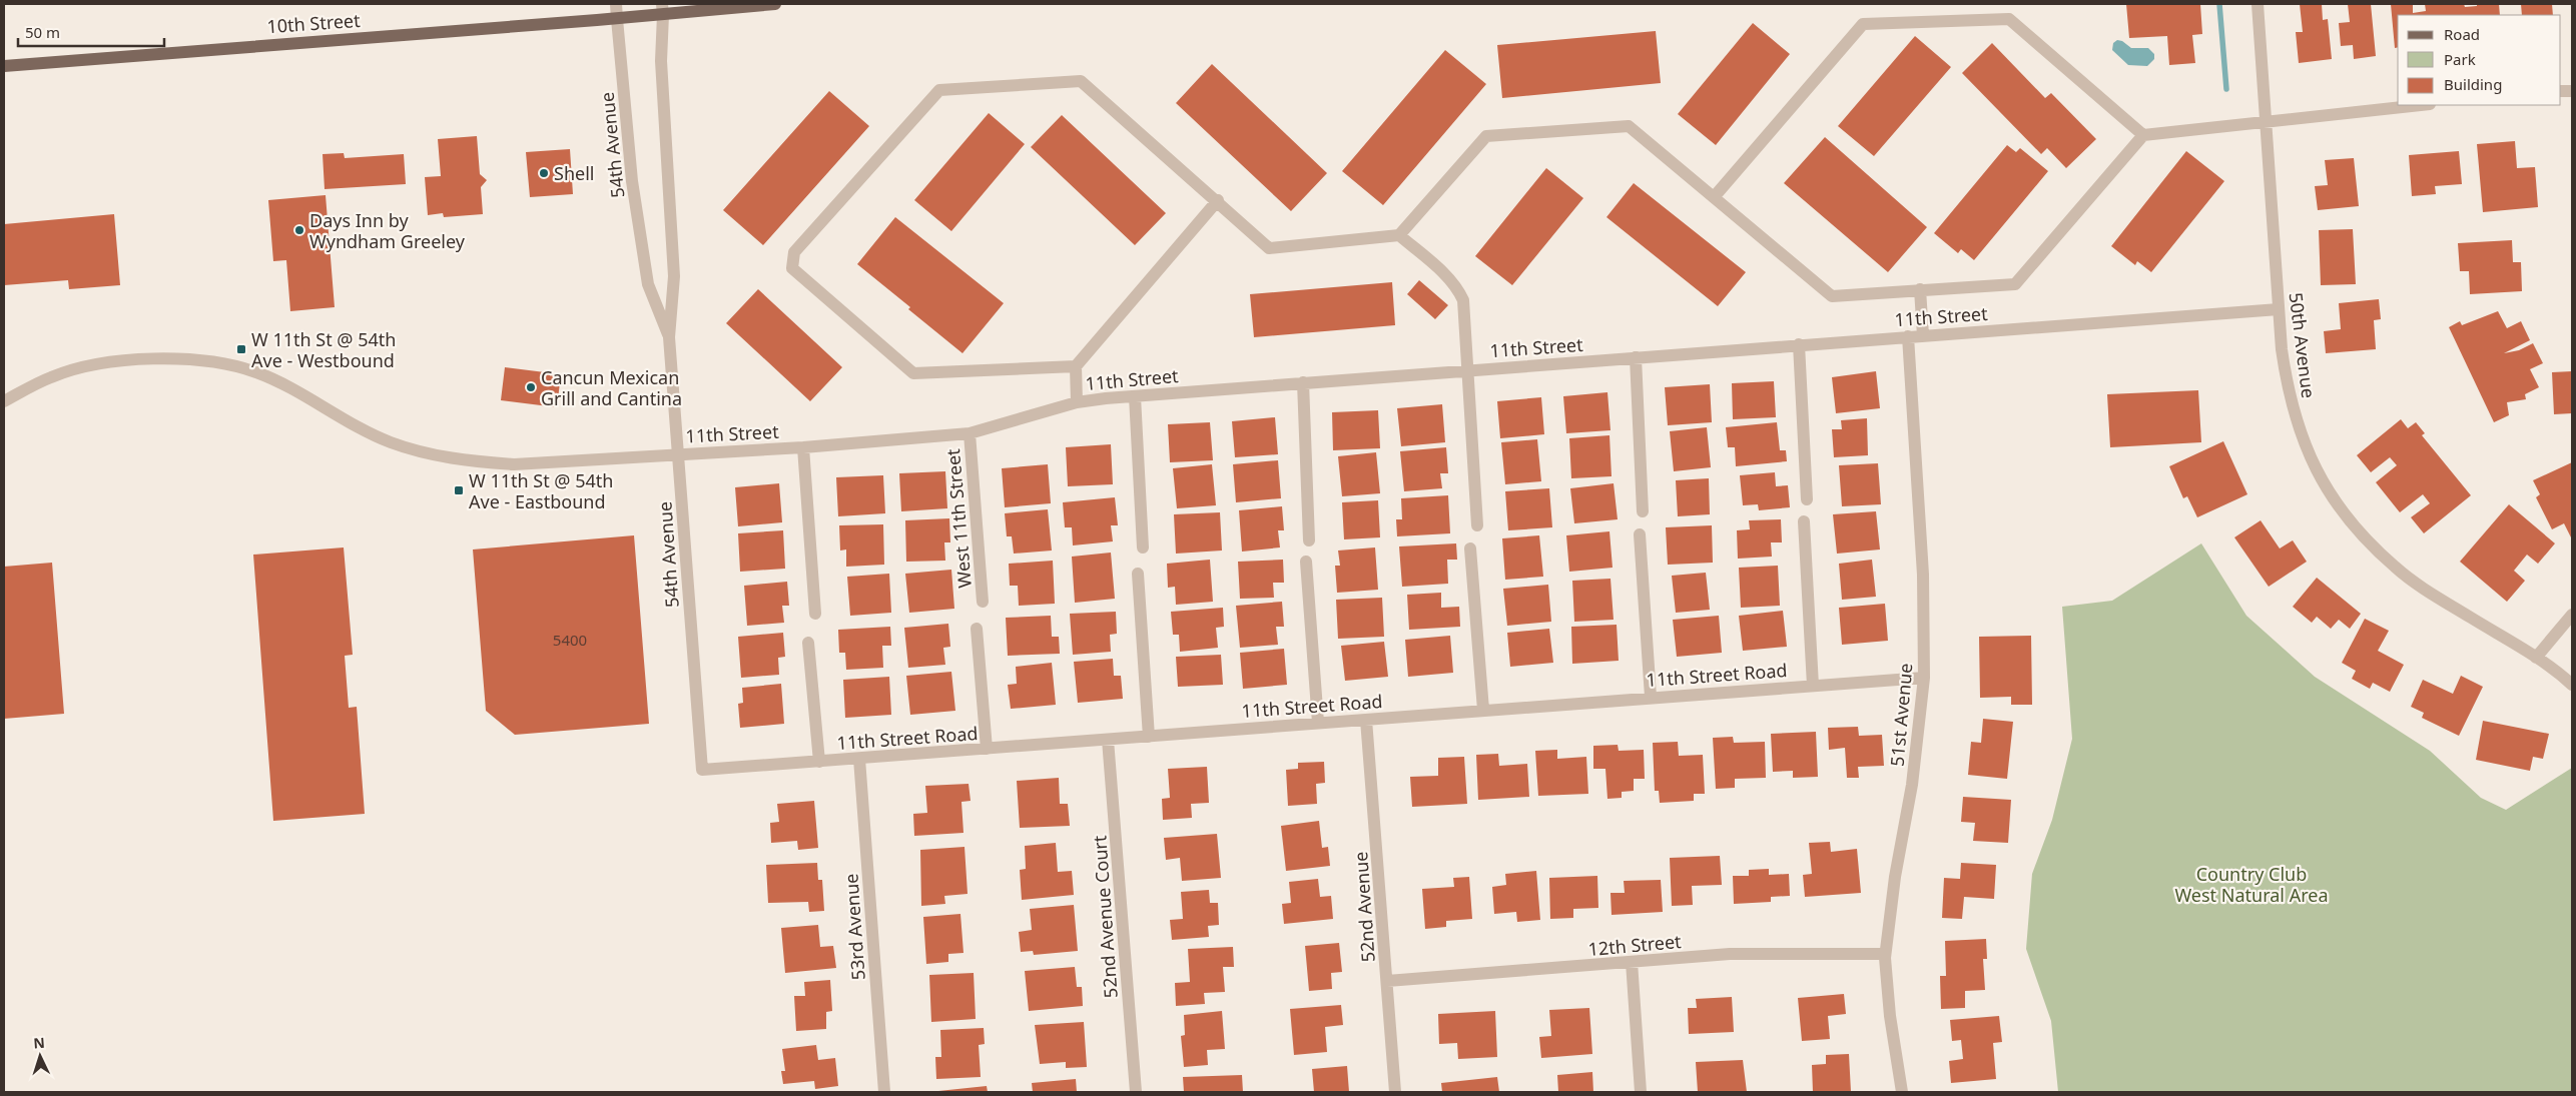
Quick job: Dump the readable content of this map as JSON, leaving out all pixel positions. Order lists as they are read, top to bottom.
{
  "streets": {
    "main road": ["10th Street"],
    "street": [
      "54th Avenue",
      "11th Street",
      "50th Avenue",
      "West 11th Street",
      "11th Street Road",
      "51st Avenue",
      "52nd Avenue",
      "52nd Avenue Court",
      "53rd Avenue",
      "12th Street"
    ]
  },
  "crossings": [
    ["10th Street", "54th Avenue"],
    ["54th Avenue", "11th Street"],
    ["54th Avenue", "11th Street Road"],
    ["11th Street", "50th Avenue"],
    ["11th Street", "West 11th Street"],
    ["11th Street", "51st Avenue"],
    ["11th Street Road", "51st Avenue"],
    ["11th Street Road", "52nd Avenue"],
    ["11th Street Road", "52nd Avenue Court"],
    ["11th Street Road", "53rd Avenue"],
    ["51st Avenue", "12th Street"],
    ["52nd Avenue", "12th Street"]
  ],
  "parks": ["Country Club West Natural Area"],
  "places": {
    "other": ["Shell", "Days Inn by Wyndham Greeley", "Cancun Mexican Grill and Cantina"],
    "transit": ["W 11th St @ 54th Ave - Westbound", "W 11th St @ 54th Ave - Eastbound"]
  },
  "house_numbers": ["5400"],
  "legend": ["Road", "Park", "Building"],
  "scale_bar": "50 m",
  "north": "top"
}
